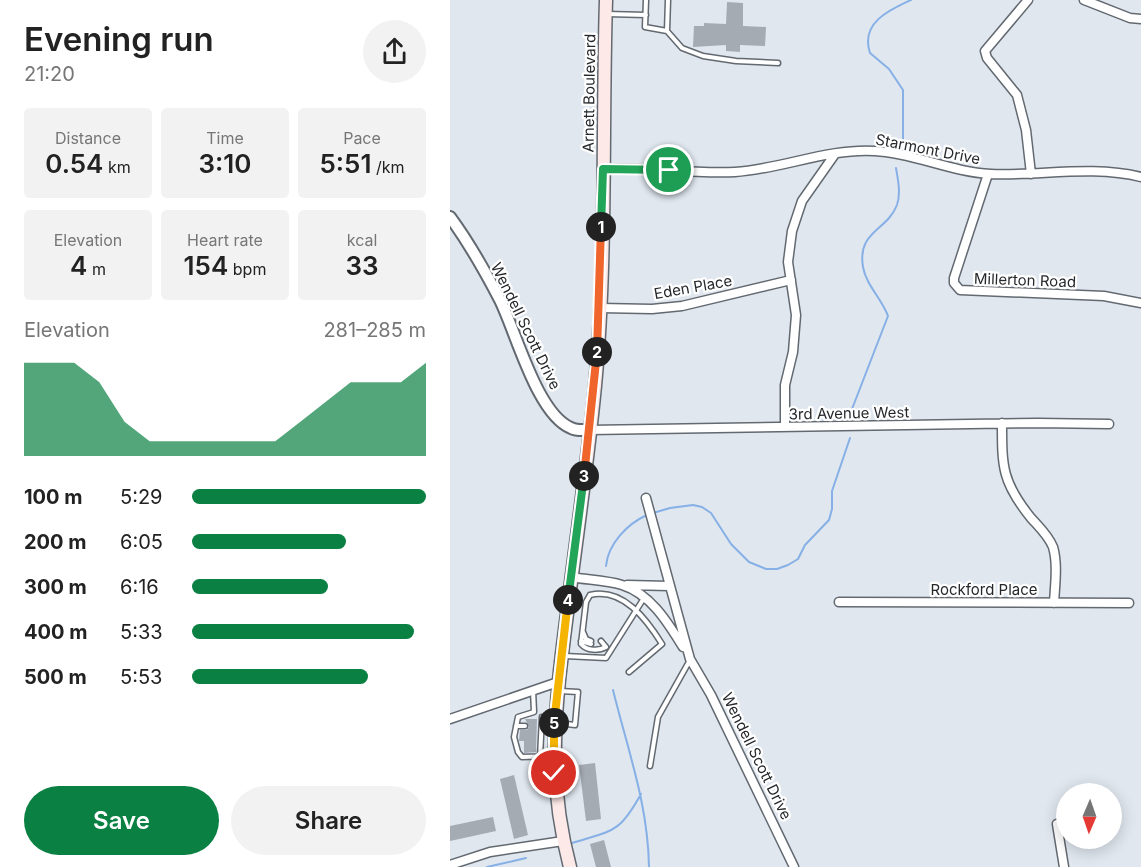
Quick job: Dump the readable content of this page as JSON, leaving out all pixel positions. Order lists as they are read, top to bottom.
{
  "streets": {
    "main road": ["Arnett Boulevard"],
    "street": [
      "Starmont Drive",
      "Millerton Road",
      "Eden Place",
      "Wendell Scott Drive",
      "3rd Avenue West",
      "Rockford Place"
    ]
  },
  "crossings": [
    ["Arnett Boulevard", "Starmont Drive"],
    ["Arnett Boulevard", "Eden Place"],
    ["Arnett Boulevard", "Wendell Scott Drive"],
    ["Arnett Boulevard", "3rd Avenue West"],
    ["Starmont Drive", "Millerton Road"],
    ["Wendell Scott Drive", "3rd Avenue West"]
  ],
  "north": "bottom",
  "page": {
    "heading": ["Evening run", "21:20"],
    "stats": [
      ["Distance", "0.54 km"],
      ["Time", "3:10"],
      ["Pace", "5:51 /km"],
      ["Elevation", "4 m"],
      ["Heart rate", "154 bpm"],
      ["kcal", "33"]
    ],
    "pins": [
      "1",
      "2",
      "3",
      "4",
      "5"
    ],
    "chart": ["Elevation", "281–285 m"],
    "list": [
      {
        "name": "100 m",
        "note": "5:29"
      },
      {
        "name": "200 m",
        "note": "6:05"
      },
      {
        "name": "300 m",
        "note": "6:16"
      },
      {
        "name": "400 m",
        "note": "5:33"
      },
      {
        "name": "500 m",
        "note": "5:53"
      }
    ],
    "buttons": ["Save", "Share"]
  }
}
